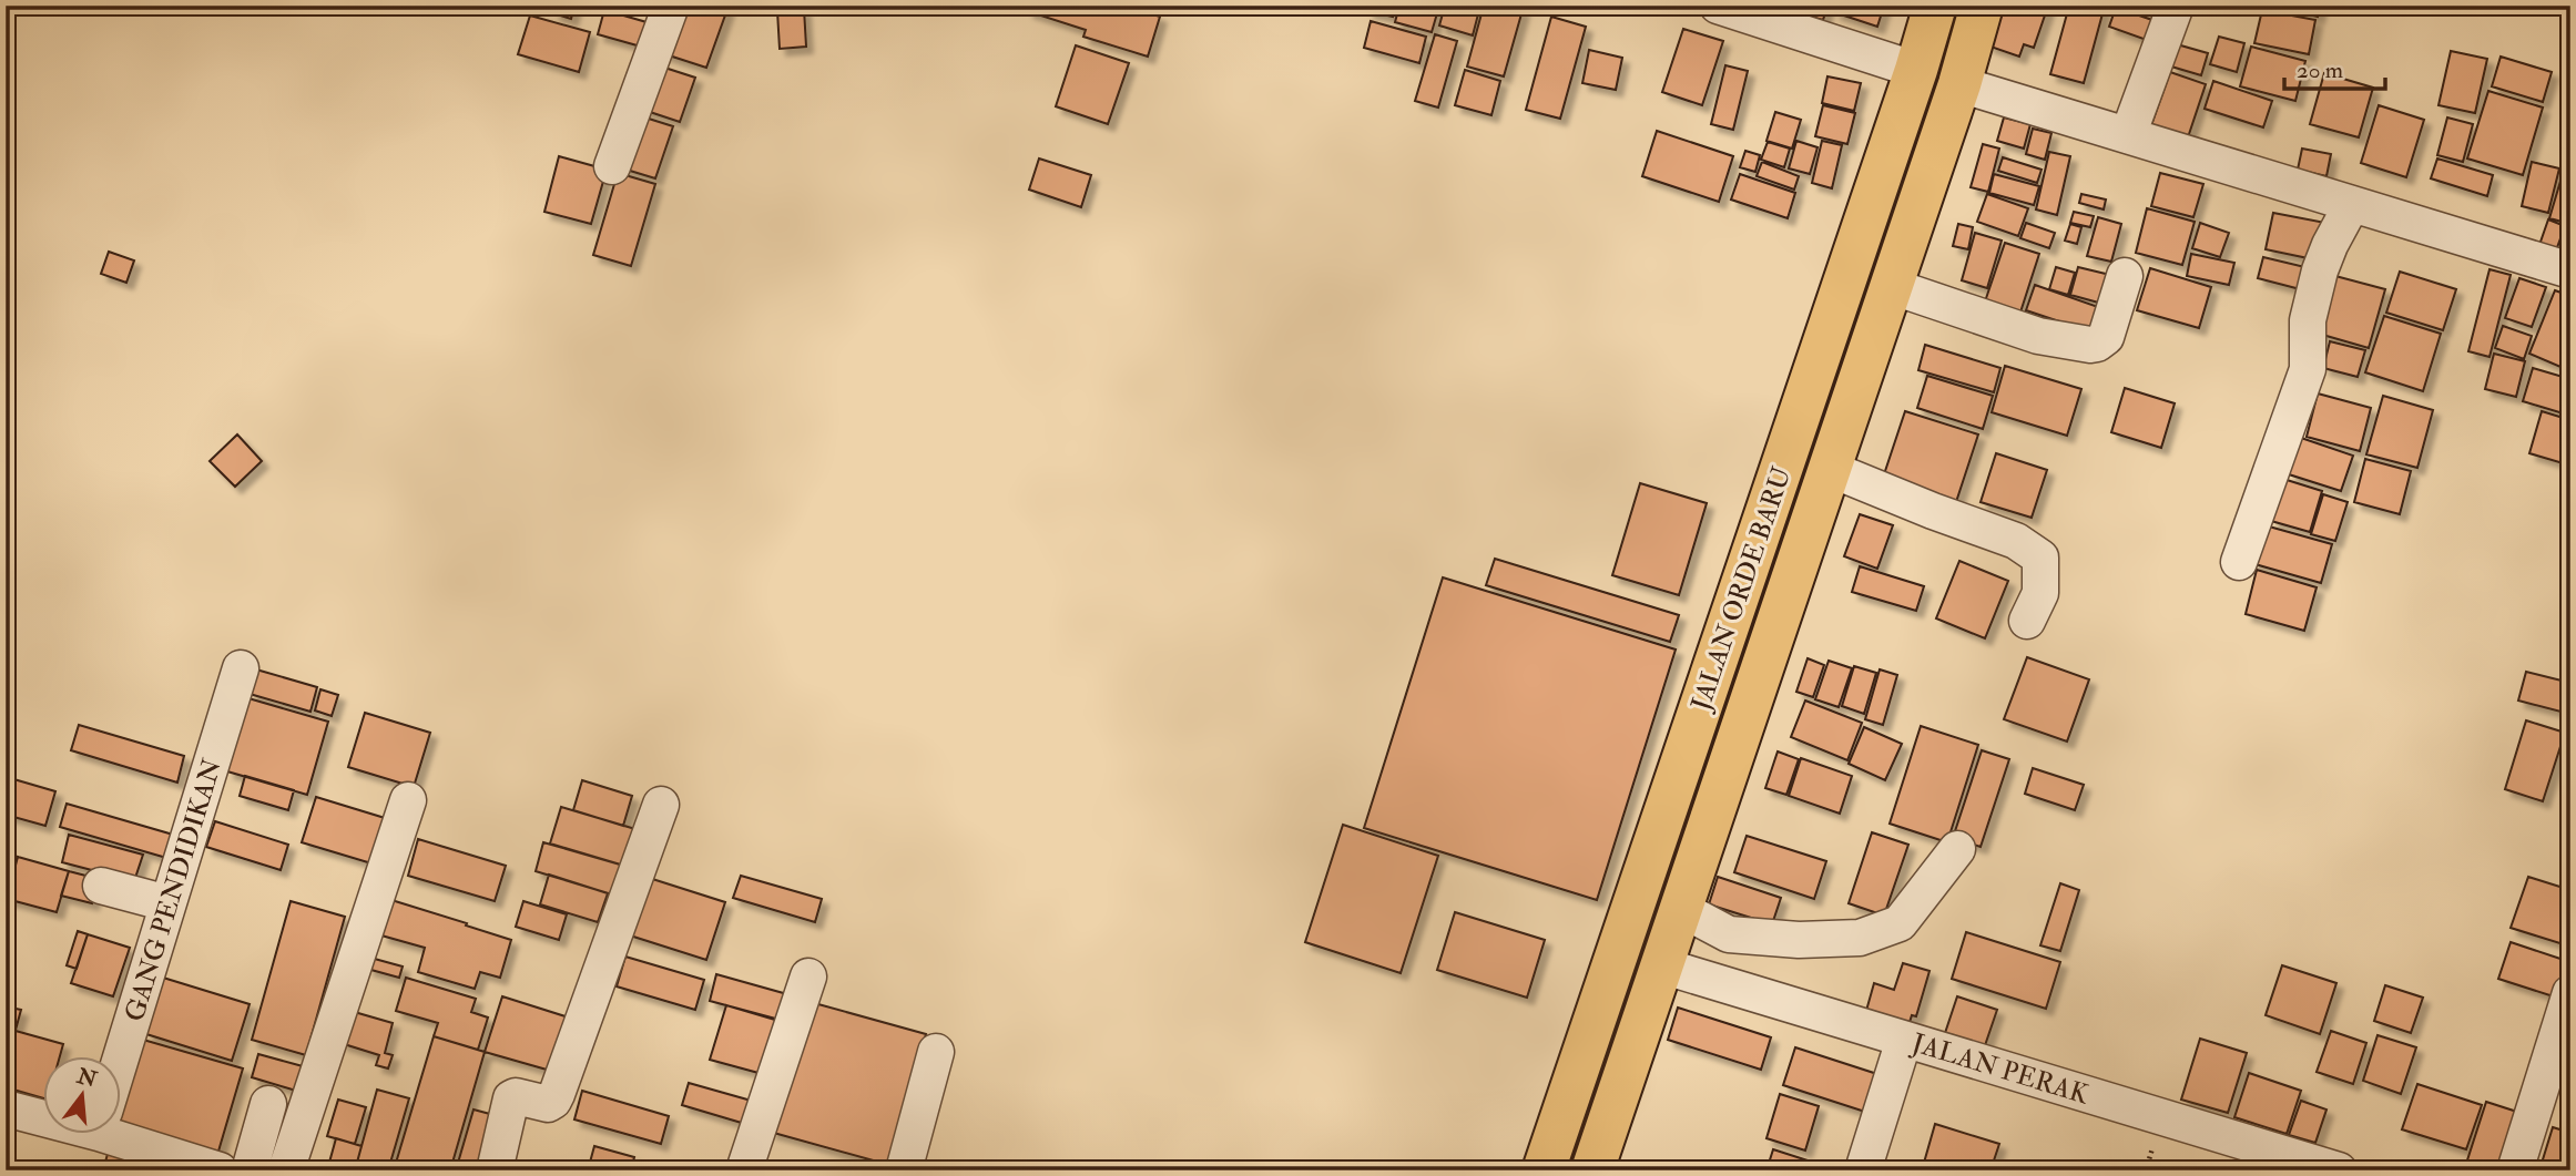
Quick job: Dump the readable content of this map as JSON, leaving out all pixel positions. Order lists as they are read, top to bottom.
{
  "streets": {
    "main road": ["JALAN ORDE BARU"],
    "street": ["GANG PENDIDIKAN", "JALAN PERAK"]
  },
  "crossings": [
    ["JALAN ORDE BARU", "JALAN PERAK"]
  ],
  "scale_bar": "20 m",
  "north": "top"
}
